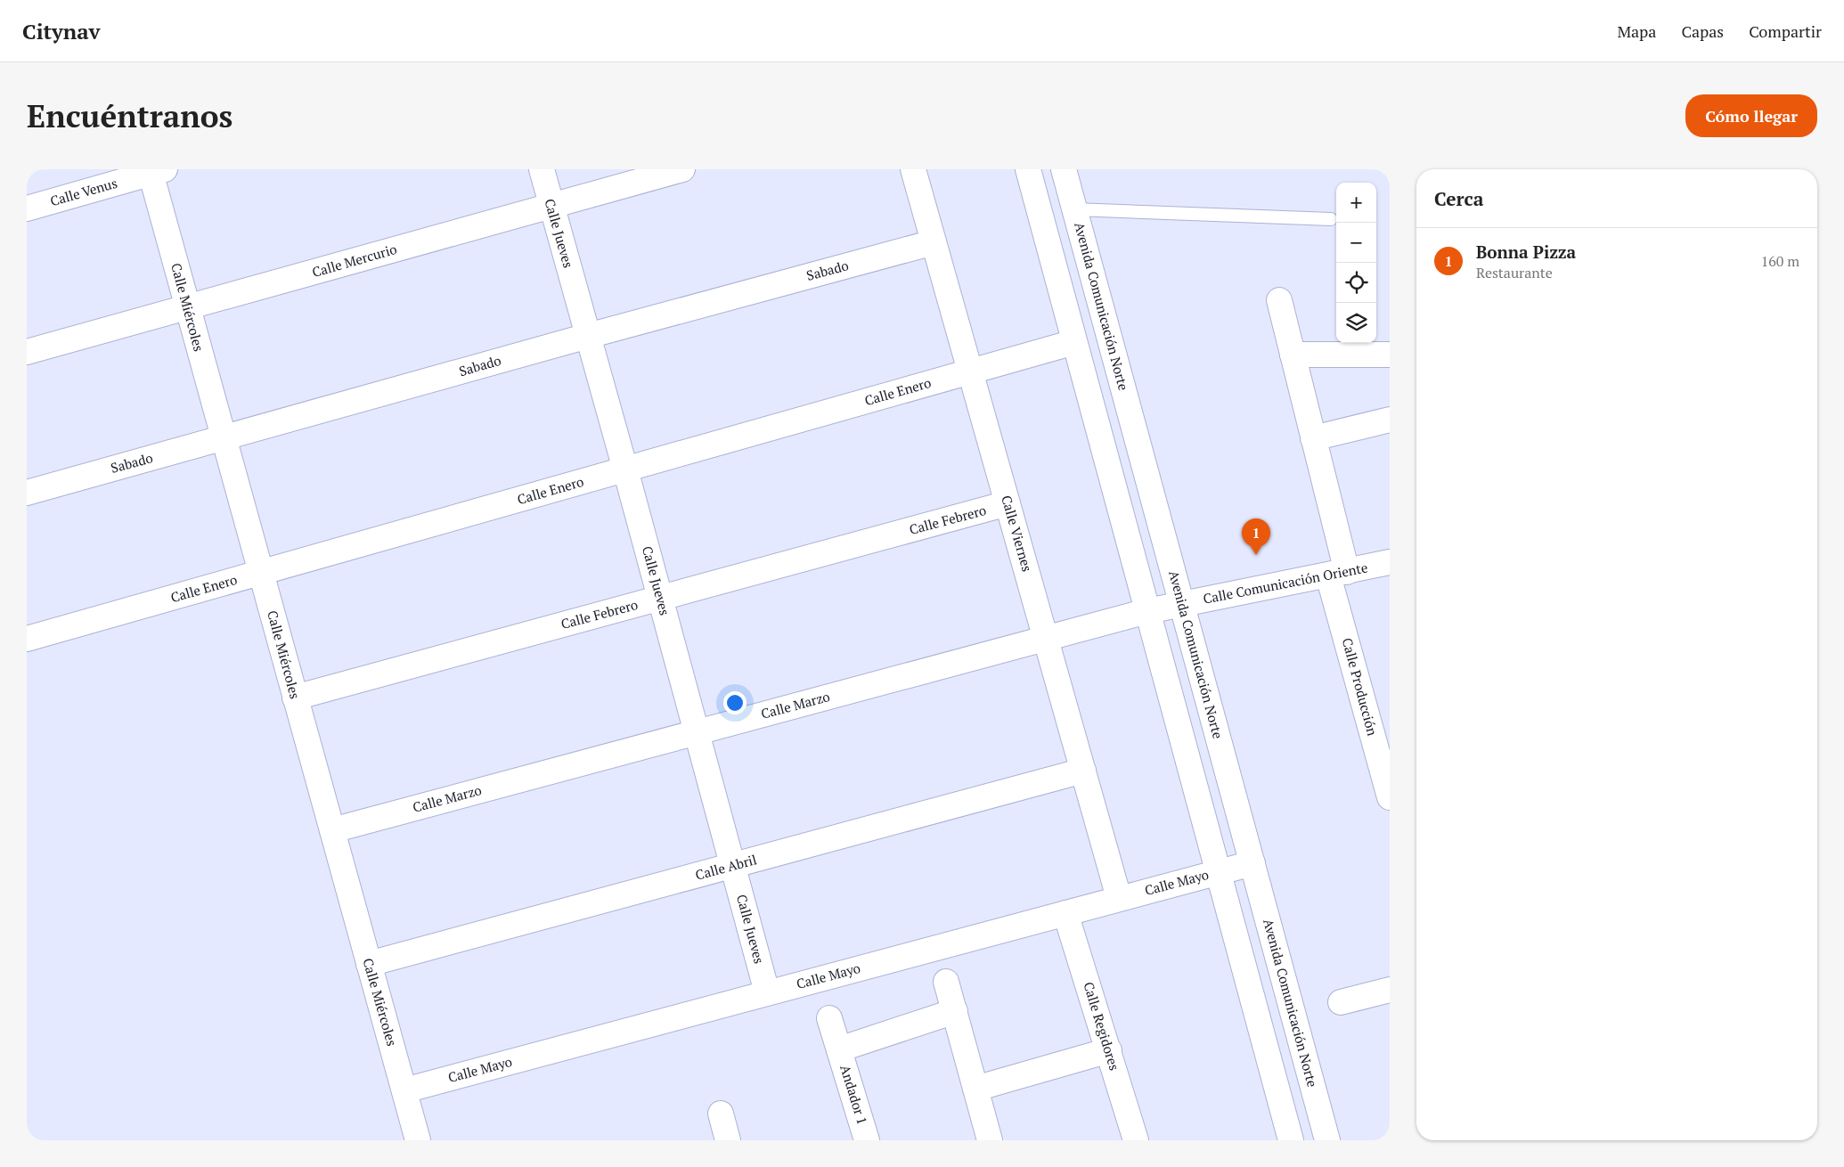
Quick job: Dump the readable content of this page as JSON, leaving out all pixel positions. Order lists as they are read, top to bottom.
{
  "streets": {
    "street": [
      "Calle Venus",
      "Calle Jueves",
      "Calle Mercurio",
      "Sabado",
      "Avenida Comunicación Norte",
      "Calle Miércoles",
      "Calle Enero",
      "Calle Febrero",
      "Calle Viernes",
      "Calle Comunicación Oriente",
      "Calle Producción",
      "Calle Marzo",
      "Calle Abril",
      "Calle Mayo",
      "Calle Regidores",
      "Andador 1"
    ]
  },
  "crossings": [
    ["Calle Venus", "Calle Miércoles"],
    ["Calle Jueves", "Calle Mercurio"],
    ["Calle Jueves", "Sabado"],
    ["Calle Jueves", "Calle Enero"],
    ["Calle Jueves", "Calle Febrero"],
    ["Calle Jueves", "Calle Marzo"],
    ["Calle Jueves", "Calle Abril"],
    ["Calle Jueves", "Calle Mayo"],
    ["Calle Mercurio", "Calle Miércoles"],
    ["Sabado", "Calle Miércoles"],
    ["Sabado", "Calle Viernes"],
    ["Avenida Comunicación Norte", "Calle Comunicación Oriente"],
    ["Avenida Comunicación Norte", "Calle Marzo"],
    ["Avenida Comunicación Norte", "Calle Mayo"],
    ["Calle Miércoles", "Calle Enero"],
    ["Calle Miércoles", "Calle Febrero"],
    ["Calle Miércoles", "Calle Marzo"],
    ["Calle Miércoles", "Calle Abril"],
    ["Calle Miércoles", "Calle Mayo"],
    ["Calle Enero", "Calle Viernes"],
    ["Calle Febrero", "Calle Viernes"],
    ["Calle Viernes", "Calle Marzo"],
    ["Calle Viernes", "Calle Abril"],
    ["Calle Viernes", "Calle Mayo"],
    ["Calle Comunicación Oriente", "Calle Producción"],
    ["Calle Comunicación Oriente", "Calle Marzo"],
    ["Calle Mayo", "Calle Regidores"]
  ],
  "page": {
    "header": "Citynav",
    "nav": ["Mapa", "Capas", "Compartir"],
    "buttons": "Cómo llegar",
    "title": "Encuéntranos",
    "heading": "Cerca",
    "map_buttons": ["+", "−"],
    "list": [
      {
        "mark": "1",
        "name": "Bonna Pizza",
        "note": "Restaurante",
        "value": "160 m"
      }
    ],
    "pins": "1"
  }
}
